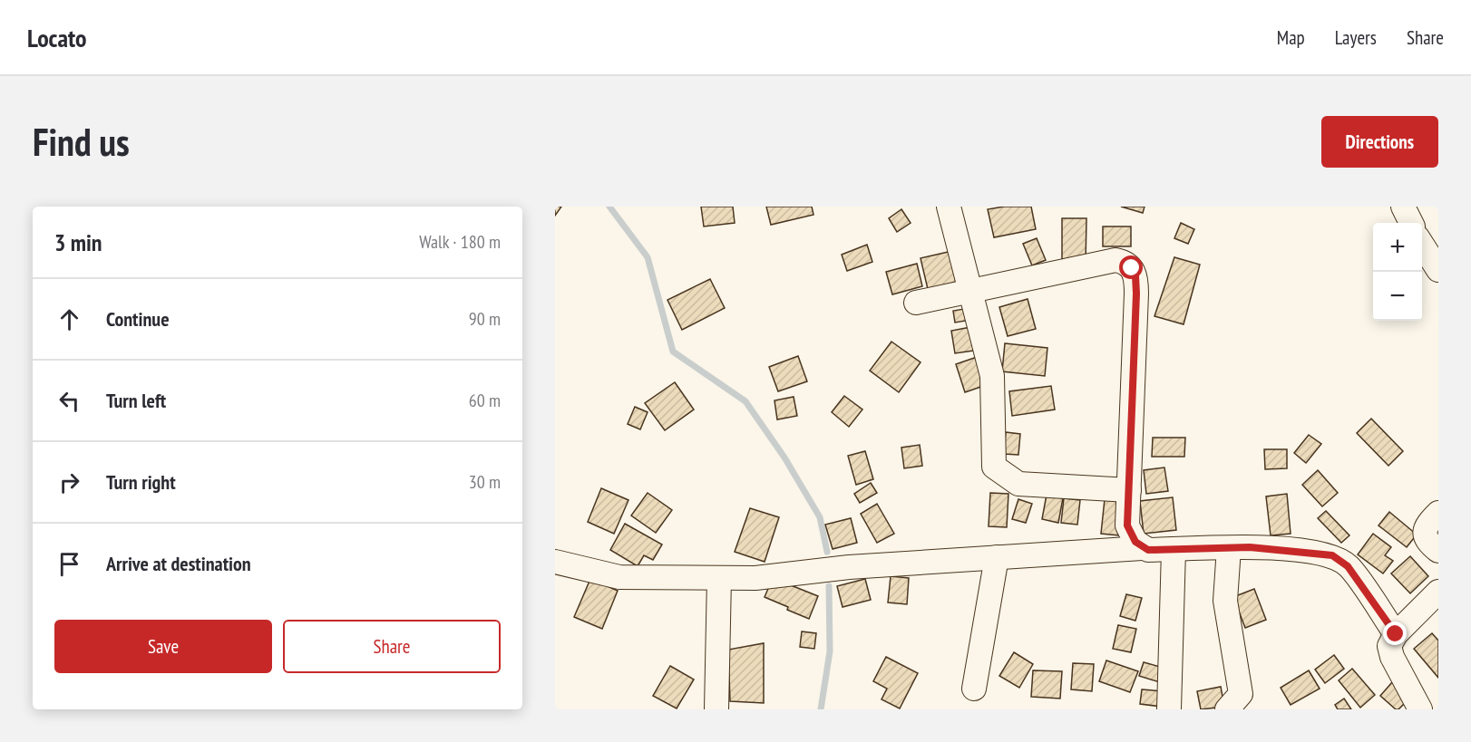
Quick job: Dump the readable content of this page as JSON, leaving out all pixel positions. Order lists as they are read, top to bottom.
{
  "page": {
    "header": "Locato",
    "nav": ["Map", "Layers", "Share"],
    "buttons": [
      "Directions",
      ["Save", "Share"]
    ],
    "title": "Find us",
    "heading": ["3 min", "Walk · 180 m"],
    "map_buttons": ["+", "−"],
    "list": [
      ["Continue", "90 m"],
      ["Turn left", "60 m"],
      ["Turn right", "30 m"],
      "Arrive at destination"
    ]
  }
}
